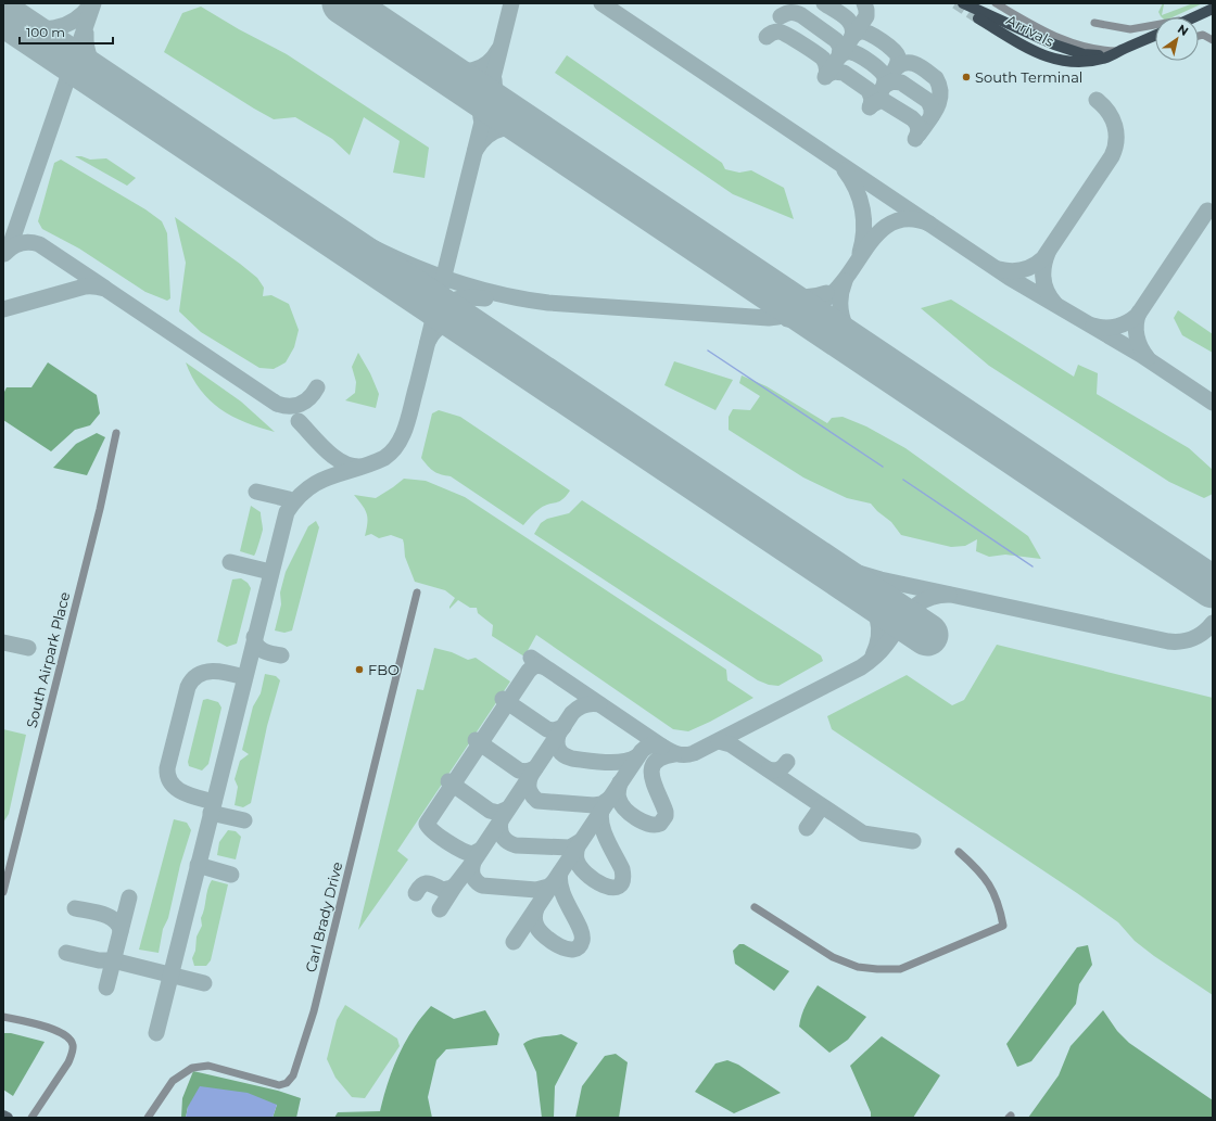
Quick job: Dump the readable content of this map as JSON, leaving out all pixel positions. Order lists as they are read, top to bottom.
{
  "streets": {
    "main road": ["Arrivals"],
    "street": ["South Airpark Place", "Carl Brady Drive"]
  },
  "places": ["South Terminal", "FBO"],
  "scale_bar": "100 m",
  "north": "top right"
}
